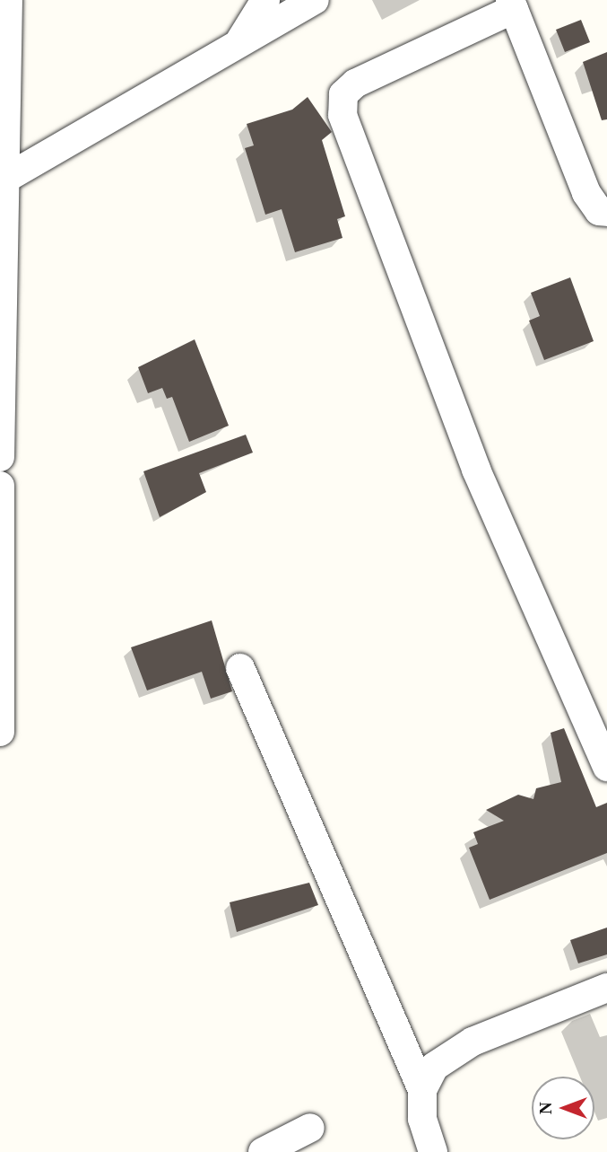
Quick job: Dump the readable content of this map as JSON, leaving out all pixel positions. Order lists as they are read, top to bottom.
{
  "north": "left"
}
